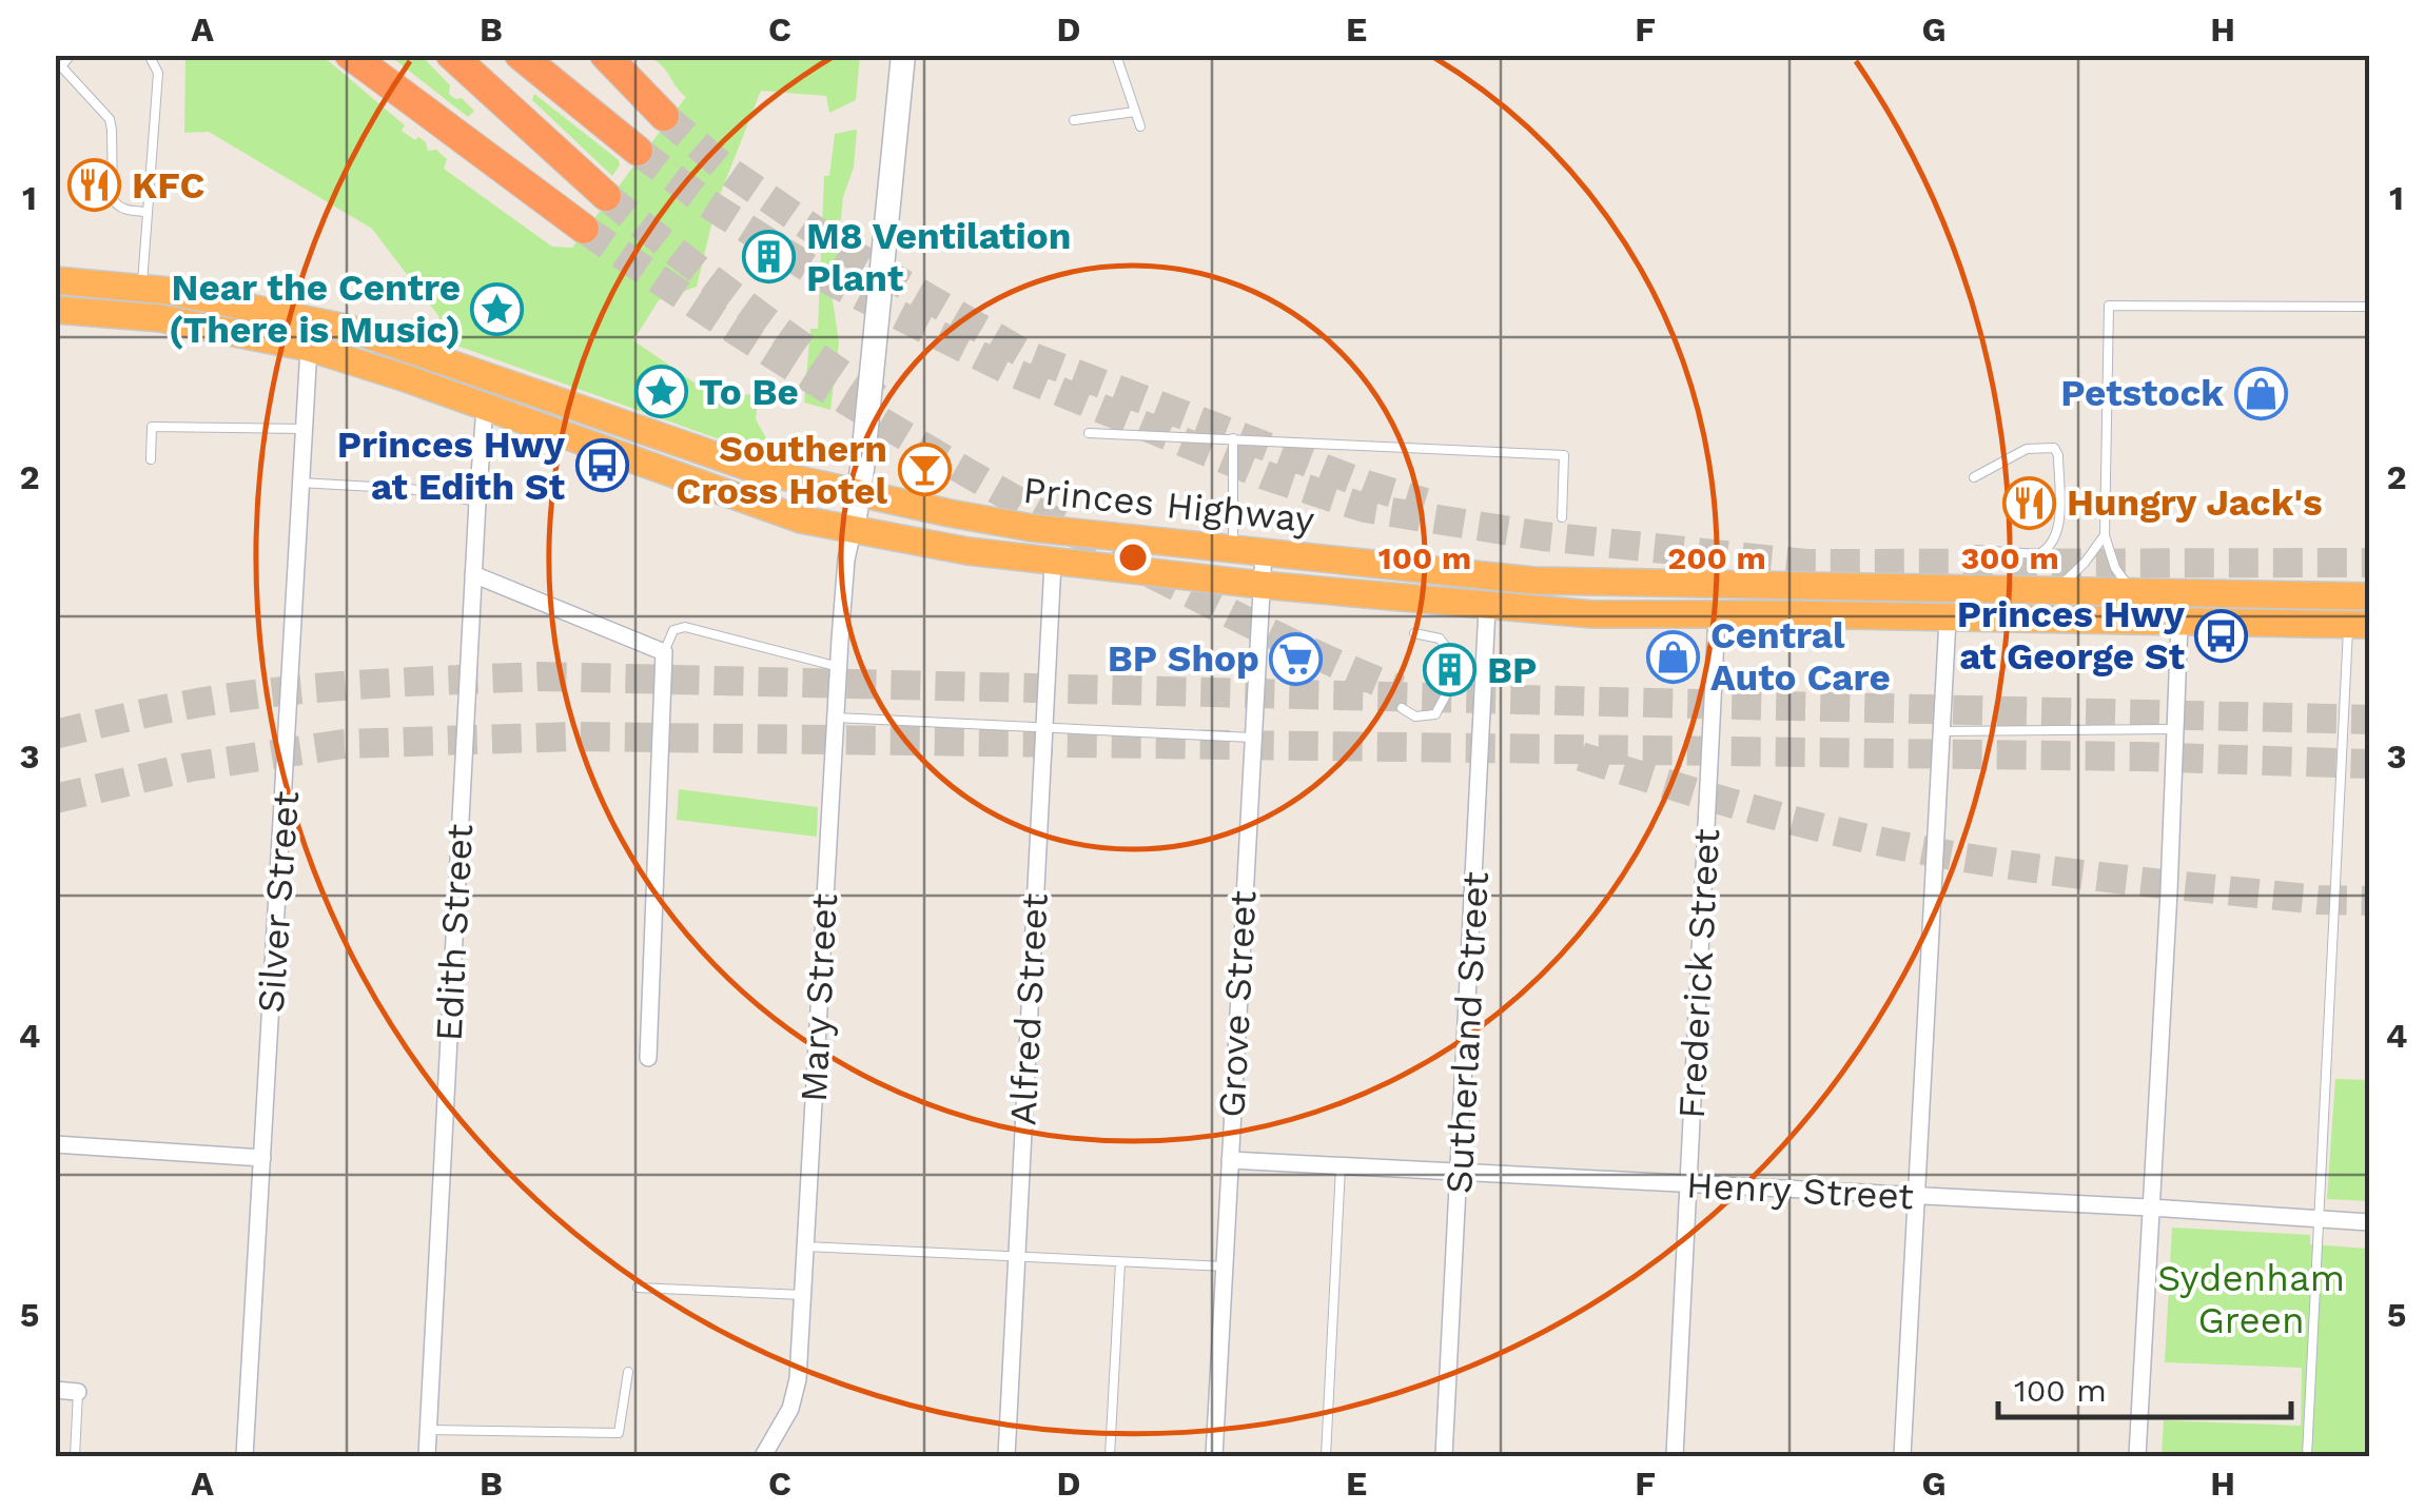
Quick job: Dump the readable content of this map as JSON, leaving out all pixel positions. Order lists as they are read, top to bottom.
{
  "streets": {
    "highway": ["Princes Highway"],
    "street": [
      "Silver Street",
      "Edith Street",
      "Frederick Street",
      "Mary Street",
      "Grove Street",
      "Alfred Street",
      "Sutherland Street",
      "Henry Street"
    ]
  },
  "crossings": [
    ["Princes Highway", "Silver Street"],
    ["Princes Highway", "Edith Street"],
    ["Princes Highway", "Frederick Street"],
    ["Princes Highway", "Mary Street"],
    ["Princes Highway", "Grove Street"],
    ["Princes Highway", "Alfred Street"],
    ["Princes Highway", "Sutherland Street"],
    ["Frederick Street", "Henry Street"],
    ["Grove Street", "Henry Street"],
    ["Sutherland Street", "Henry Street"]
  ],
  "parks": ["Sydenham Green"],
  "places": {
    "restaurant": ["KFC", "Hungry Jack's"],
    "building": ["M8 Ventilation Plant", "BP"],
    "place": ["Near the Centre (There is Music)", "To Be"],
    "shop": ["Petstock", "Central Auto Care"],
    "bus stop": ["Princes Hwy at Edith St", "Princes Hwy at George St"],
    "bar": ["Southern Cross Hotel"],
    "supermarket": ["BP Shop"]
  },
  "scale_bar": "100 m",
  "grid": {
    "columns": [
      "A",
      "B",
      "C",
      "D",
      "E",
      "F",
      "G",
      "H"
    ],
    "rows": [
      "1",
      "2",
      "3",
      "4",
      "5"
    ]
  },
  "rings": ["100 m", "200 m", "300 m"]
}
